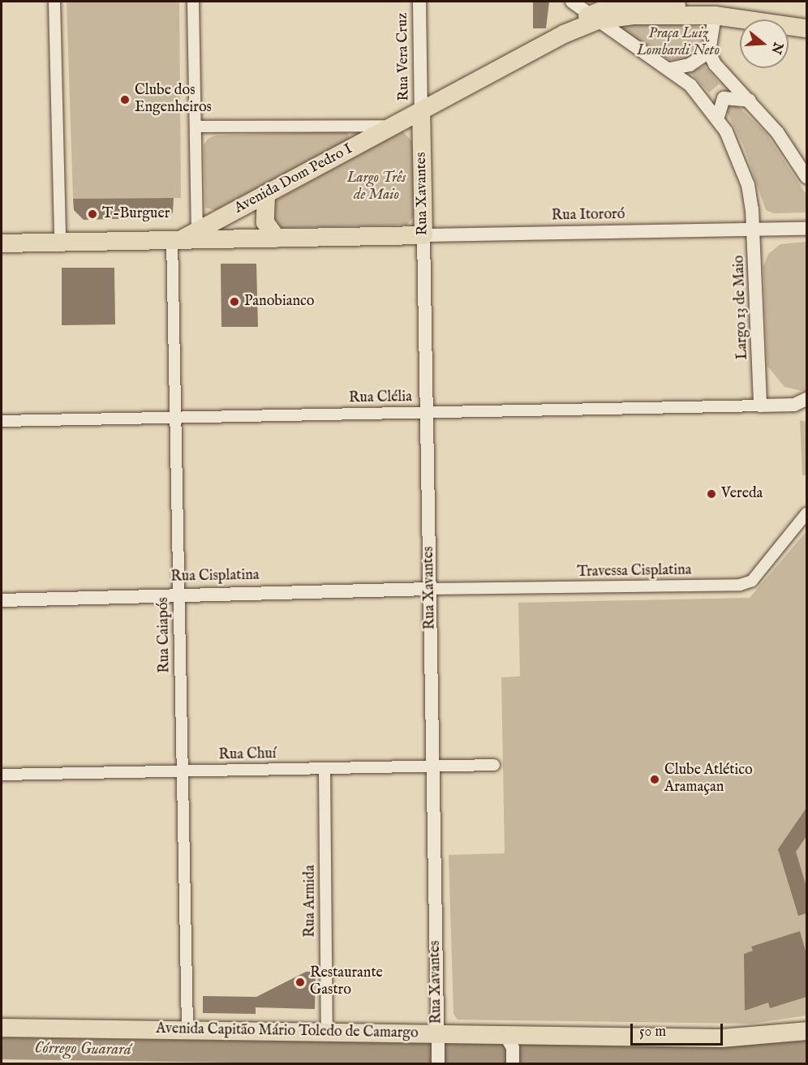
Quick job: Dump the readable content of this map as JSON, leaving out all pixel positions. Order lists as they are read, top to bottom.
{
  "streets": {
    "main road": ["Avenida Dom Pedro I", "Rua Xavantes", "Avenida Capitão Mário Toledo de Camargo"],
    "street": [
      "Rua Vera Cruz",
      "Rua Itororó",
      "Largo 13 de Maio",
      "Rua Clélia",
      "Travessa Cisplatina",
      "Rua Cisplatina",
      "Rua Caiapós",
      "Rua Chuí",
      "Rua Armida"
    ]
  },
  "crossings": [
    ["Rua Vera Cruz", "Avenida Dom Pedro I"],
    ["Rua Vera Cruz", "Rua Xavantes"],
    ["Avenida Dom Pedro I", "Rua Xavantes"],
    ["Avenida Dom Pedro I", "Largo 13 de Maio"],
    ["Avenida Dom Pedro I", "Rua Caiapós"],
    ["Rua Xavantes", "Rua Itororó"],
    ["Rua Xavantes", "Rua Clélia"],
    ["Rua Xavantes", "Travessa Cisplatina"],
    ["Rua Xavantes", "Rua Cisplatina"],
    ["Rua Xavantes", "Rua Chuí"],
    ["Rua Xavantes", "Avenida Capitão Mário Toledo de Camargo"],
    ["Rua Itororó", "Largo 13 de Maio"],
    ["Largo 13 de Maio", "Rua Clélia"],
    ["Rua Clélia", "Rua Caiapós"],
    ["Travessa Cisplatina", "Rua Cisplatina"],
    ["Rua Cisplatina", "Rua Caiapós"],
    ["Rua Caiapós", "Rua Chuí"],
    ["Rua Caiapós", "Avenida Capitão Mário Toledo de Camargo"],
    ["Rua Chuí", "Rua Armida"],
    ["Rua Armida", "Avenida Capitão Mário Toledo de Camargo"]
  ],
  "water": ["Córrego Guarará"],
  "parks": ["Praça Luiz Lombardi Neto", "Largo Três de Maio"],
  "places": [
    "Clube dos Engenheiros",
    "T-Burguer",
    "Panobianco",
    "Vereda",
    "Clube Atlético Aramaçan",
    "Restaurante Gastro"
  ],
  "scale_bar": "50 m",
  "north": "right"
}
